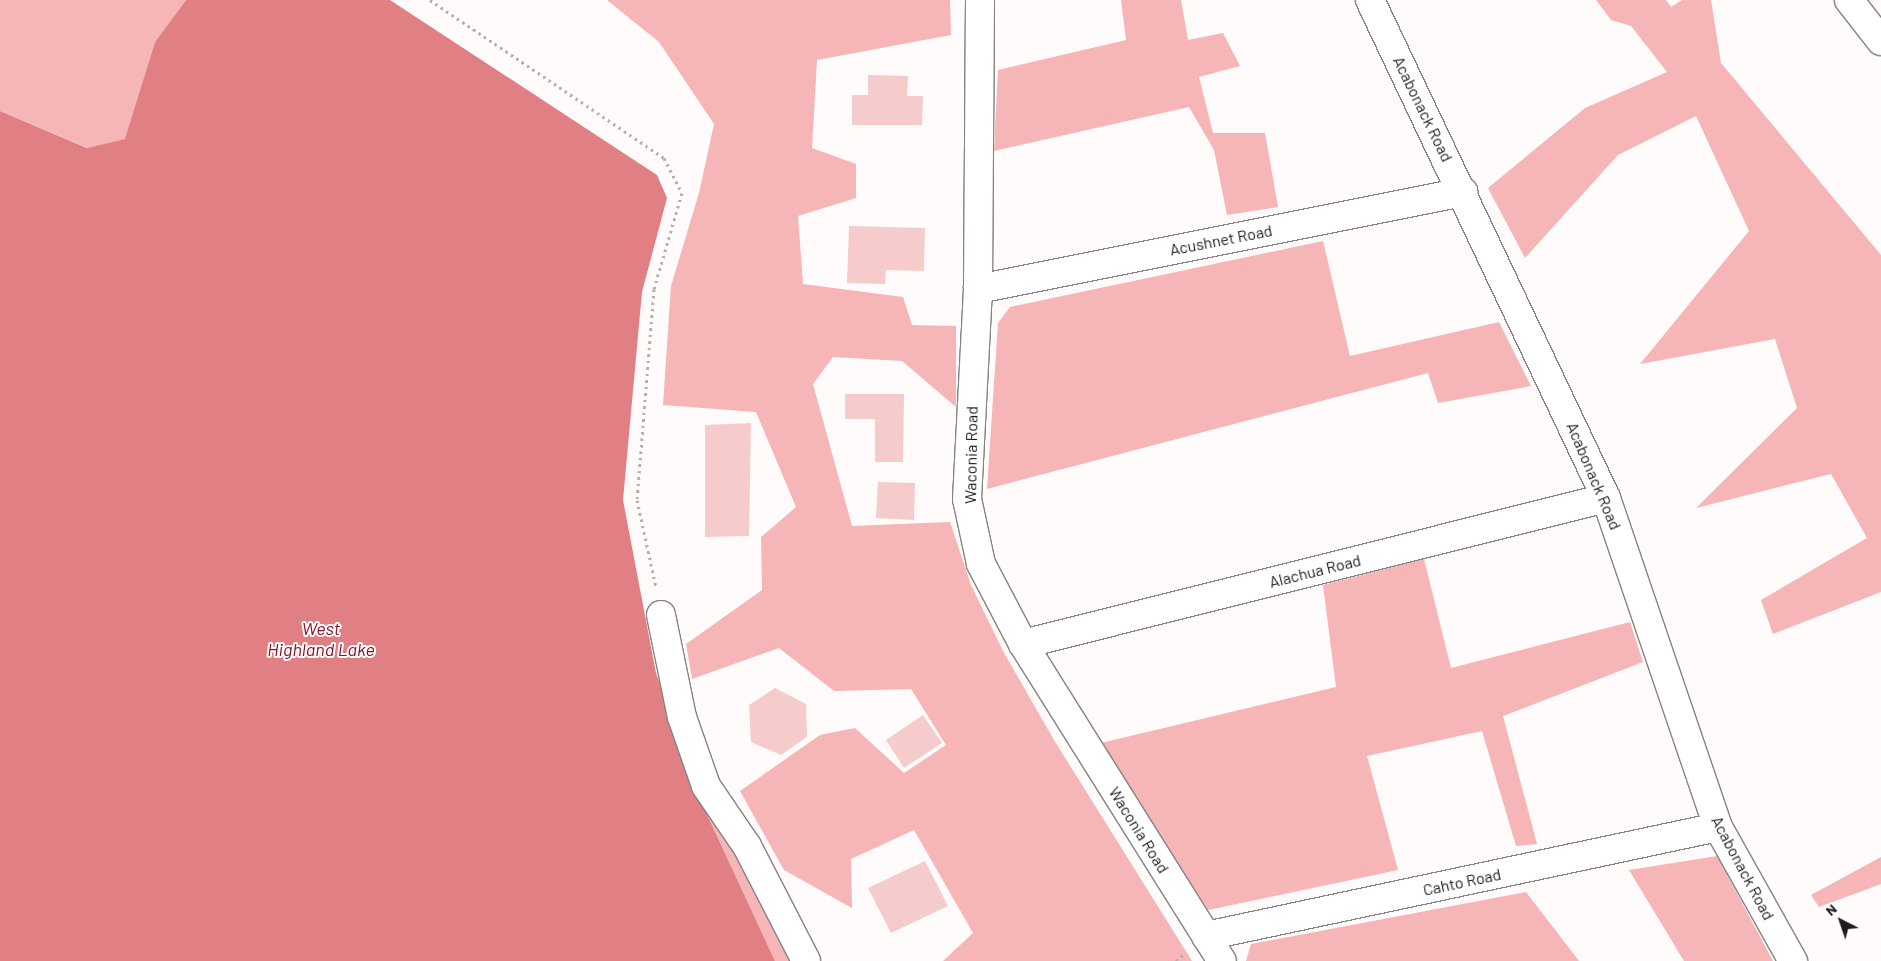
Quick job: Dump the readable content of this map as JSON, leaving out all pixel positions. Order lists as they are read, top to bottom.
{
  "streets": {
    "street": [
      "Acabonack Road",
      "Acushnet Road",
      "Waconia Road",
      "Alachua Road",
      "Cahto Road"
    ]
  },
  "crossings": [
    ["Acabonack Road", "Acushnet Road"],
    ["Acabonack Road", "Alachua Road"],
    ["Acabonack Road", "Cahto Road"],
    ["Acushnet Road", "Waconia Road"],
    ["Waconia Road", "Alachua Road"],
    ["Waconia Road", "Cahto Road"]
  ],
  "water": ["West Highland Lake"],
  "north": "top left"
}
